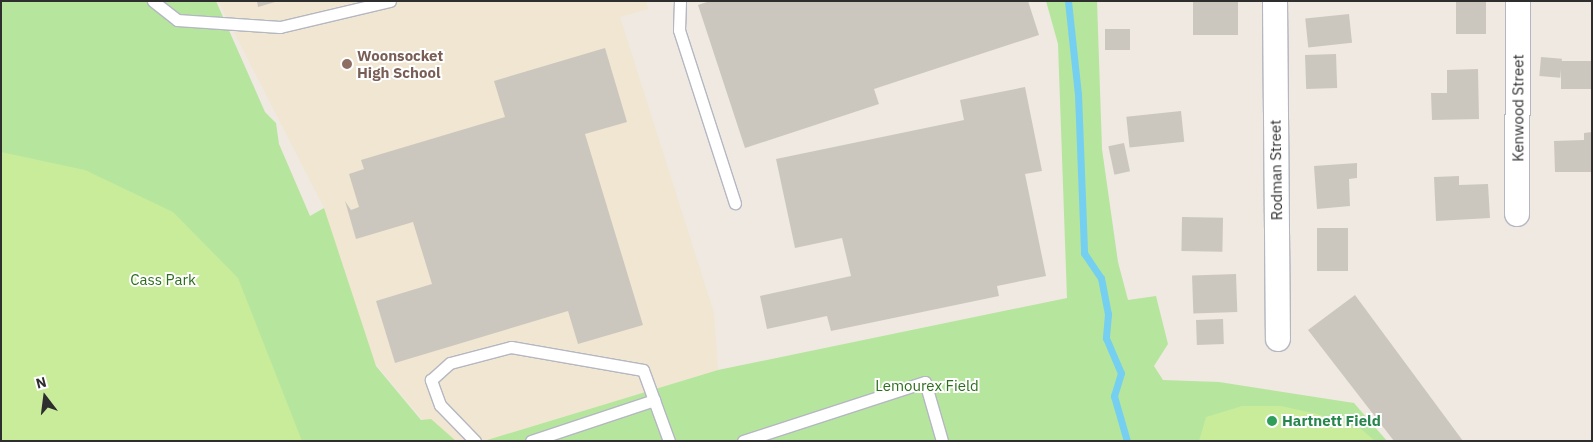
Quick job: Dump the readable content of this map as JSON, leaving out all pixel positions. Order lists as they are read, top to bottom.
{
  "streets": {
    "street": ["Kenwood Street", "Rodman Street"]
  },
  "parks": ["Cass Park", "Lemourex Field"],
  "places": ["Woonsocket High School", "Hartnett Field"],
  "north": "top"
}
